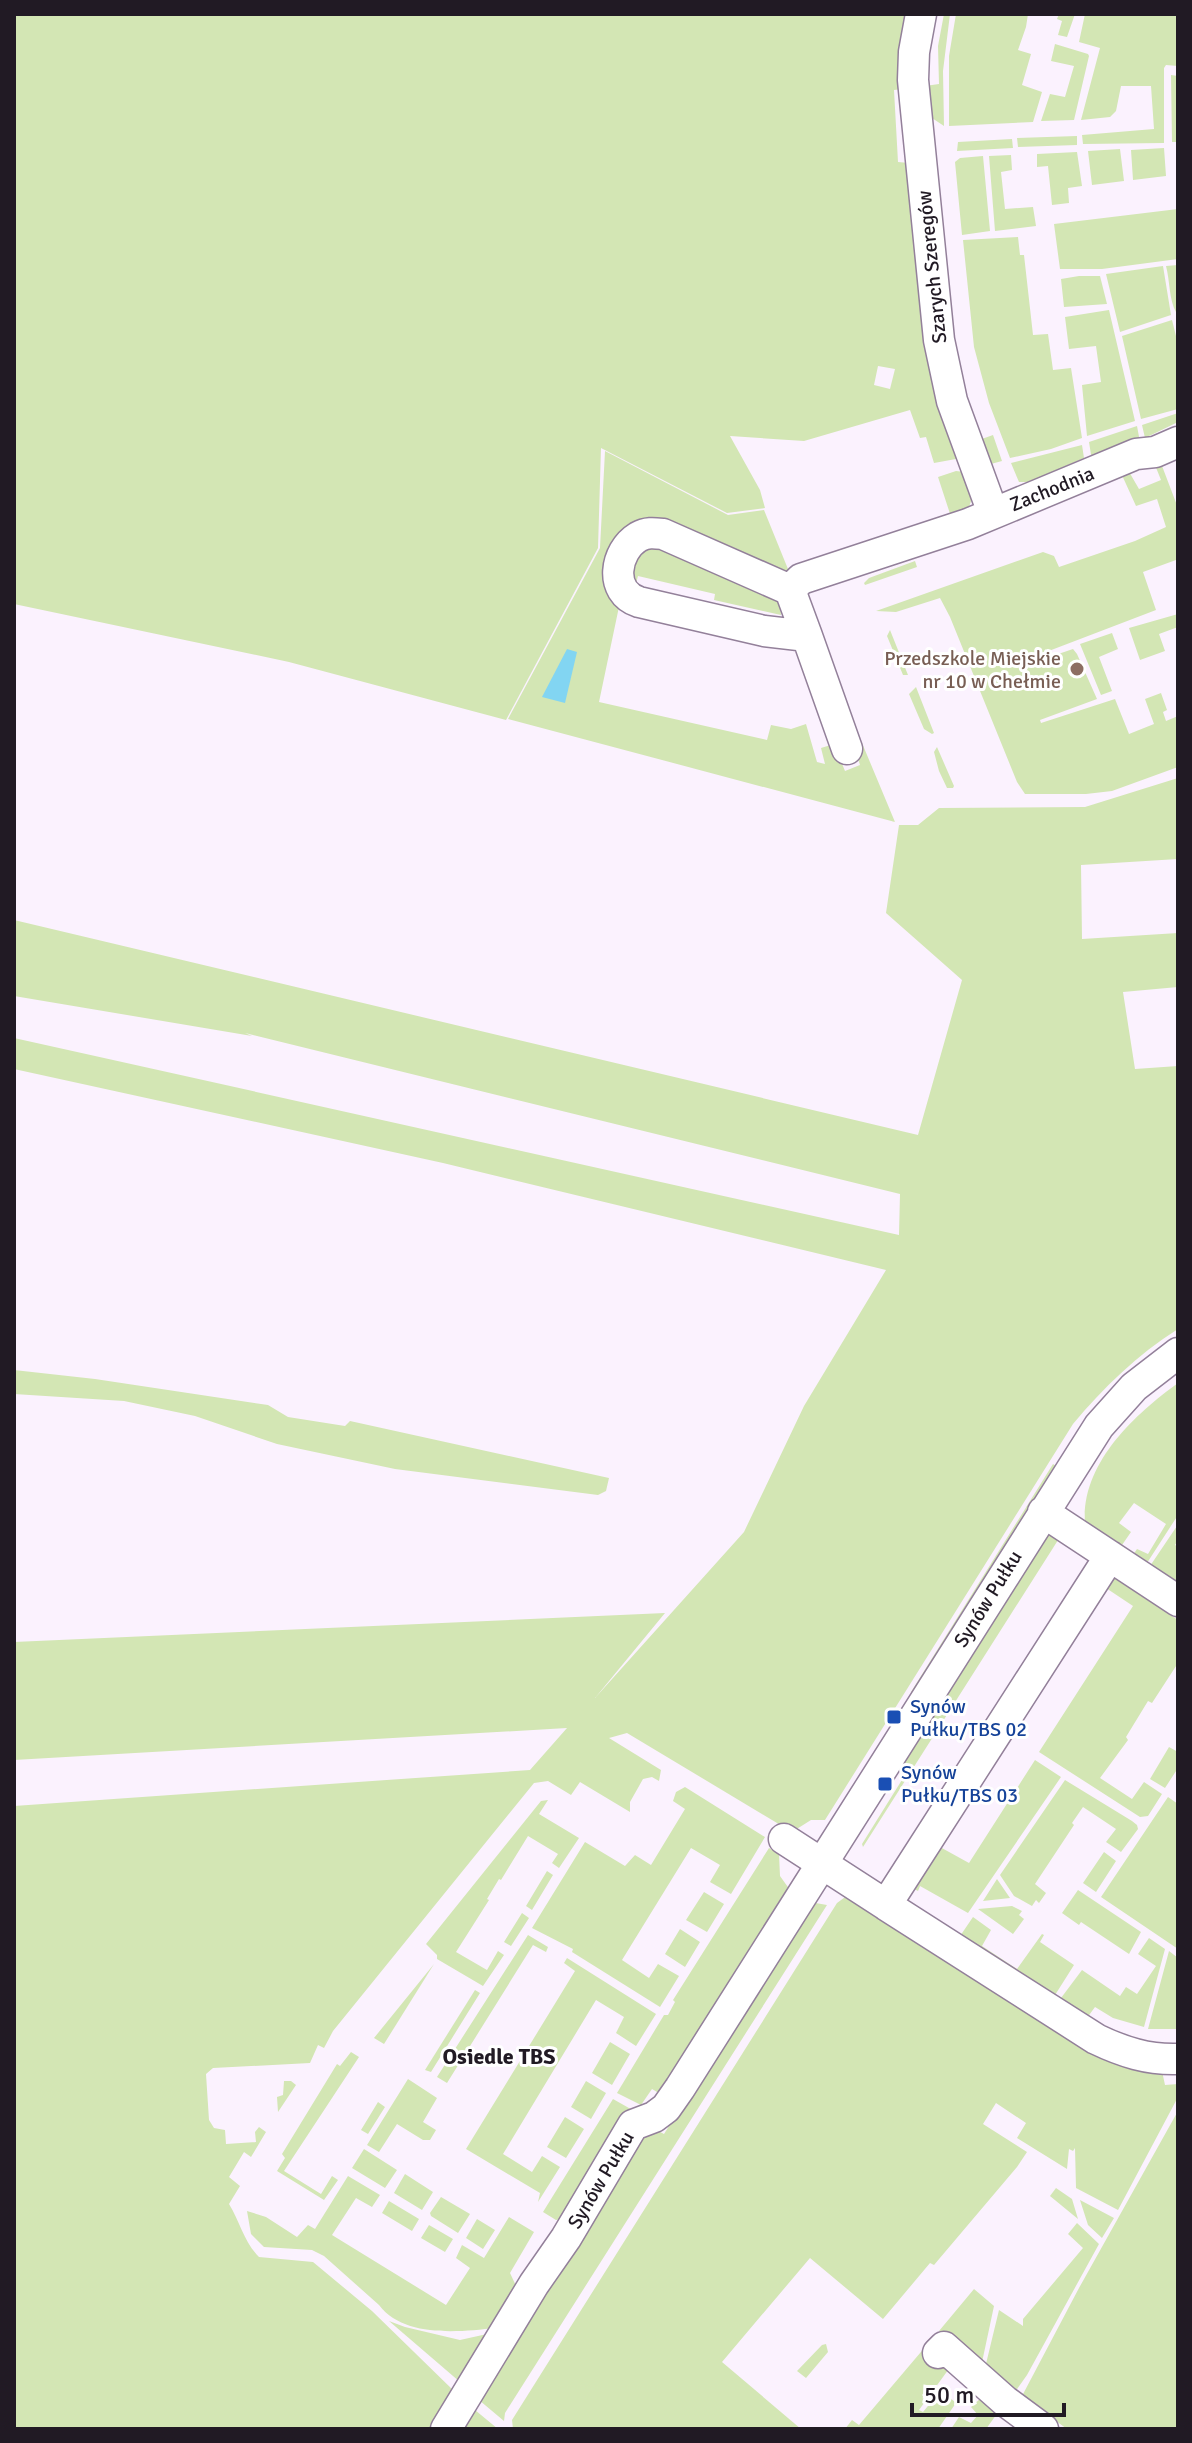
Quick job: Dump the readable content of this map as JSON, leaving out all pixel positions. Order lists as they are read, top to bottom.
{
  "streets": {
    "street": ["Szarych Szeregów", "Zachodnia", "Synów Pułku"]
  },
  "crossings": [
    ["Szarych Szeregów", "Zachodnia"]
  ],
  "districts": ["Osiedle TBS"],
  "places": {
    "other": ["Przedszkole Miejskie nr 10 w Chełmie"],
    "transit": ["Synów Pułku/TBS 02", "Synów Pułku/TBS 03"]
  },
  "scale_bar": "50 m"
}
